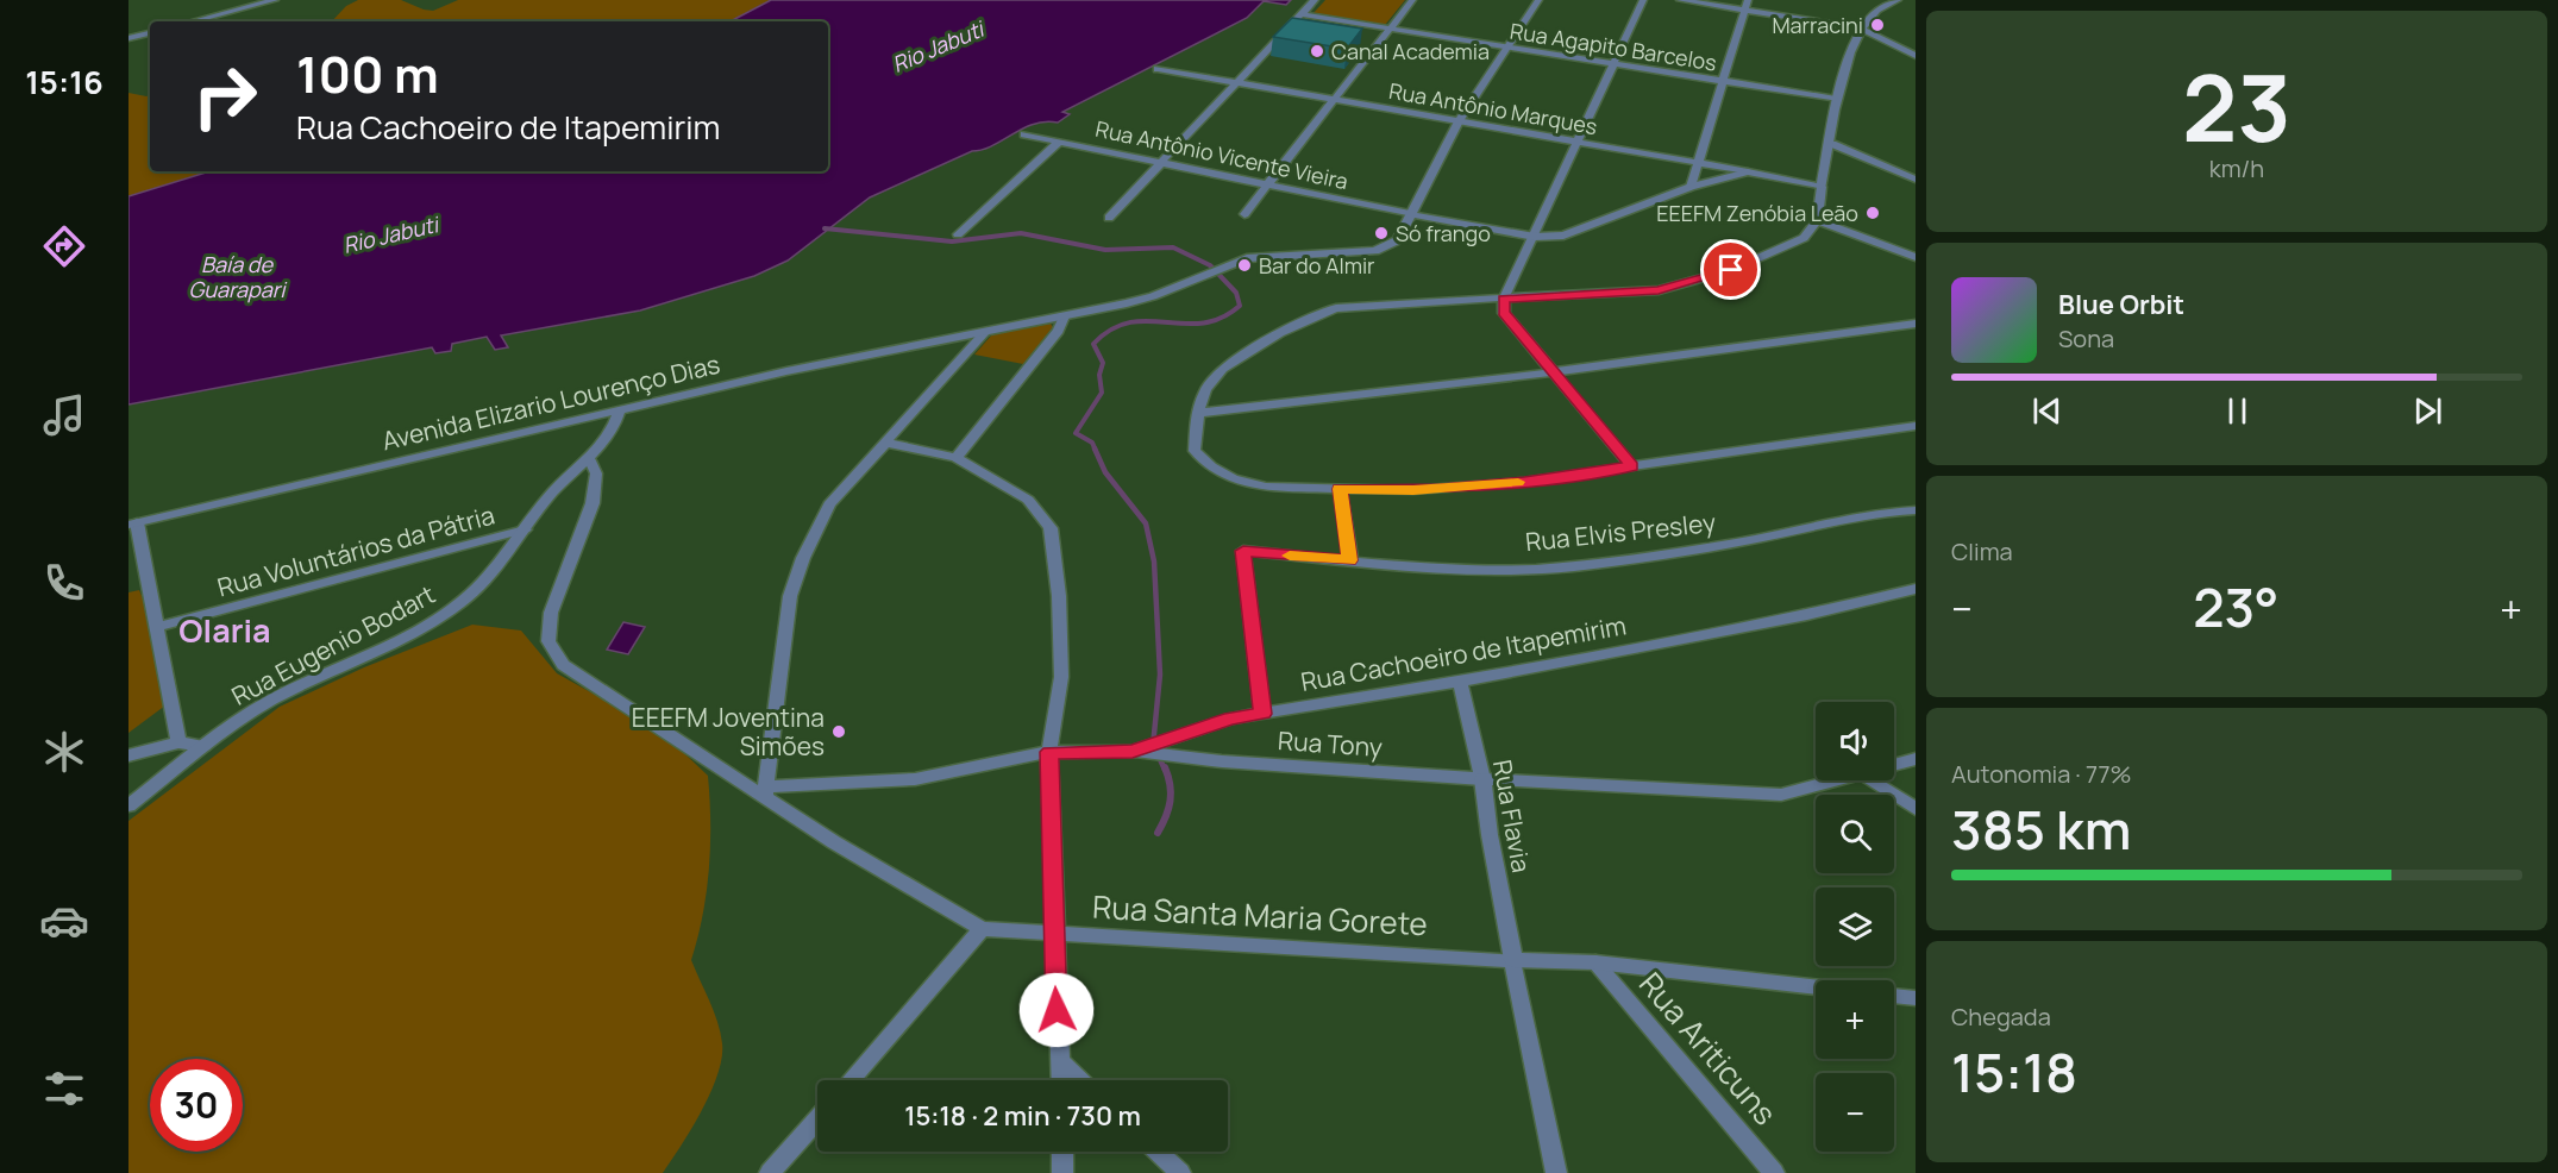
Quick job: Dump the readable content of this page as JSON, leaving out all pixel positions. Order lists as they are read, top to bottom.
{
  "streets": {
    "street": [
      "Rua Agapito Barcelos",
      "Rua Antônio Marques",
      "Rua Antônio Vicente Vieira",
      "Avenida Elizario Lourenço Dias",
      "Rua Elvis Presley",
      "Rua Voluntários da Pátria",
      "Rua Eugenio Bodart",
      "Rua Cachoeiro de Itapemirim",
      "Rua Tony",
      "Rua Flavia",
      "Rua Santa Maria Gorete",
      "Rua Ariticuns"
    ]
  },
  "crossings": [
    ["Rua Agapito Barcelos", "Avenida Elizario Lourenço Dias"],
    ["Rua Antônio Marques", "Rua Antônio Vicente Vieira"],
    ["Rua Antônio Marques", "Avenida Elizario Lourenço Dias"],
    ["Rua Antônio Vicente Vieira", "Avenida Elizario Lourenço Dias"],
    ["Avenida Elizario Lourenço Dias", "Rua Eugenio Bodart"],
    ["Rua Elvis Presley", "Rua Cachoeiro de Itapemirim"],
    ["Rua Voluntários da Pátria", "Rua Eugenio Bodart"],
    ["Rua Eugenio Bodart", "Rua Santa Maria Gorete"],
    ["Rua Cachoeiro de Itapemirim", "Rua Tony"],
    ["Rua Cachoeiro de Itapemirim", "Rua Flavia"],
    ["Rua Cachoeiro de Itapemirim", "Rua Santa Maria Gorete"],
    ["Rua Tony", "Rua Flavia"],
    ["Rua Flavia", "Rua Santa Maria Gorete"],
    ["Rua Santa Maria Gorete", "Rua Ariticuns"]
  ],
  "districts": ["Olaria"],
  "water": ["Rio Jabuti", "Baía de Guarapari"],
  "places": [
    "Marracini",
    "Canal Academia",
    "EEEFM Zenóbia Leão",
    "Só frango",
    "Bar do Almir",
    "EEEFM Joventina Simões"
  ],
  "page": {
    "tabs": "15:16",
    "tile": [
      ["23", "km/h"],
      "Clima",
      ["Autonomia · 77%", "385 km"],
      ["Chegada", "15:18"]
    ],
    "turn": ["100 m", "Rua Cachoeiro de Itapemirim"],
    "song": ["Blue Orbit", "Sona"],
    "heat": ["−", "23°", "+"],
    "map_buttons": ["+", "−"],
    "limit": "30",
    "trip": "15:18 · 2 min · 730 m"
  }
}
